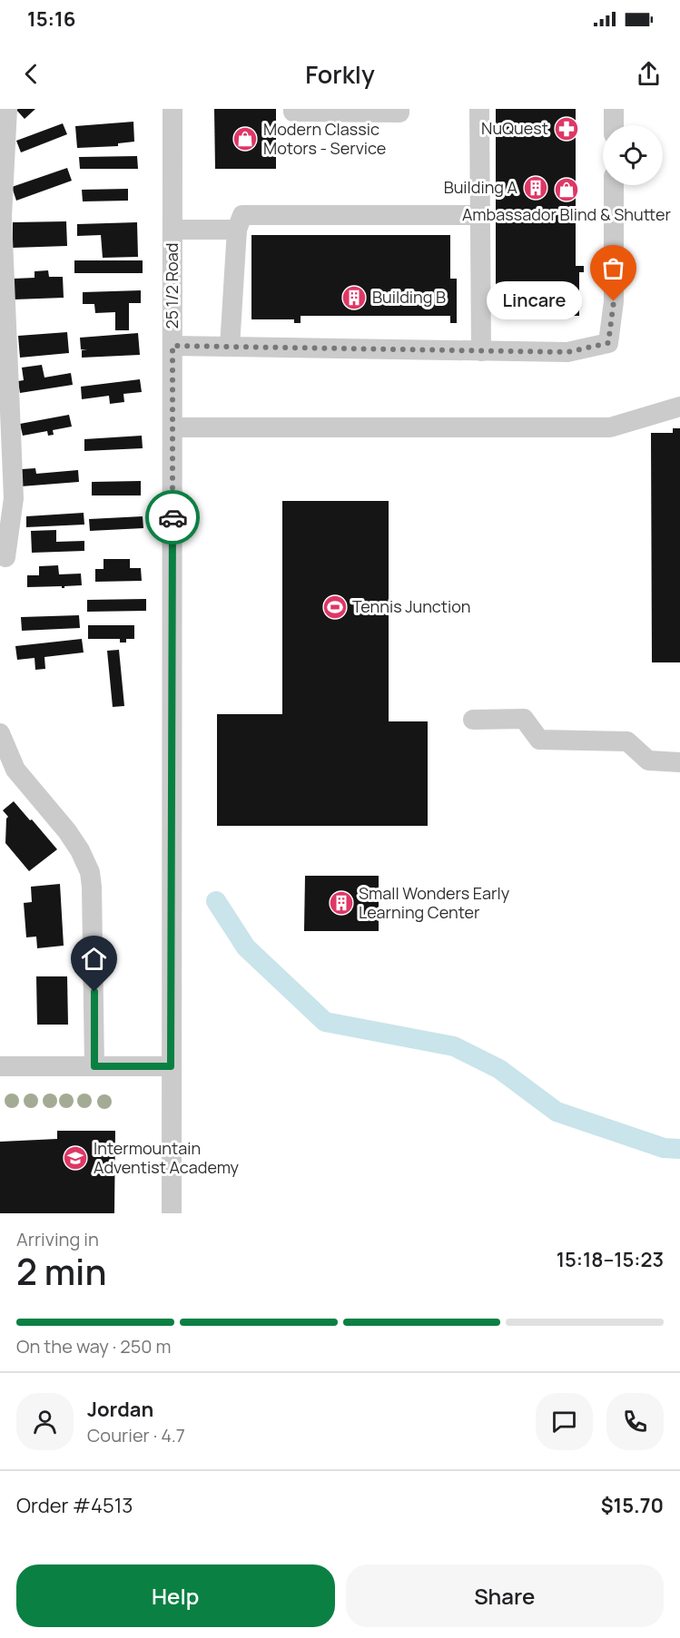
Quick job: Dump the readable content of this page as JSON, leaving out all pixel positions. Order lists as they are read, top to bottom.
{
  "streets": {
    "street": ["25 1/2 Road"]
  },
  "places": {
    "pharmacy": ["NuQuest"],
    "shop": ["Modern Classic Motors - Service", "Ambassador Blind & Shutter"],
    "building": ["Building A", "Building B", "Small Wonders Early Learning Center"],
    "other": ["Lincare"],
    "sports": ["Tennis Junction"],
    "school or university": ["Intermountain Adventist Academy"]
  },
  "page": {
    "status": "15:16",
    "header": "Forkly",
    "bubble": "Lincare",
    "heading": ["2 min", "Arriving in", "15:18–15:23"],
    "panel": [
      "Jordan",
      "Courier · 4.7",
      "Order #4513",
      "$15.70"
    ],
    "bar": "On the way · 250 m",
    "buttons": ["Help", "Share"]
  }
}
